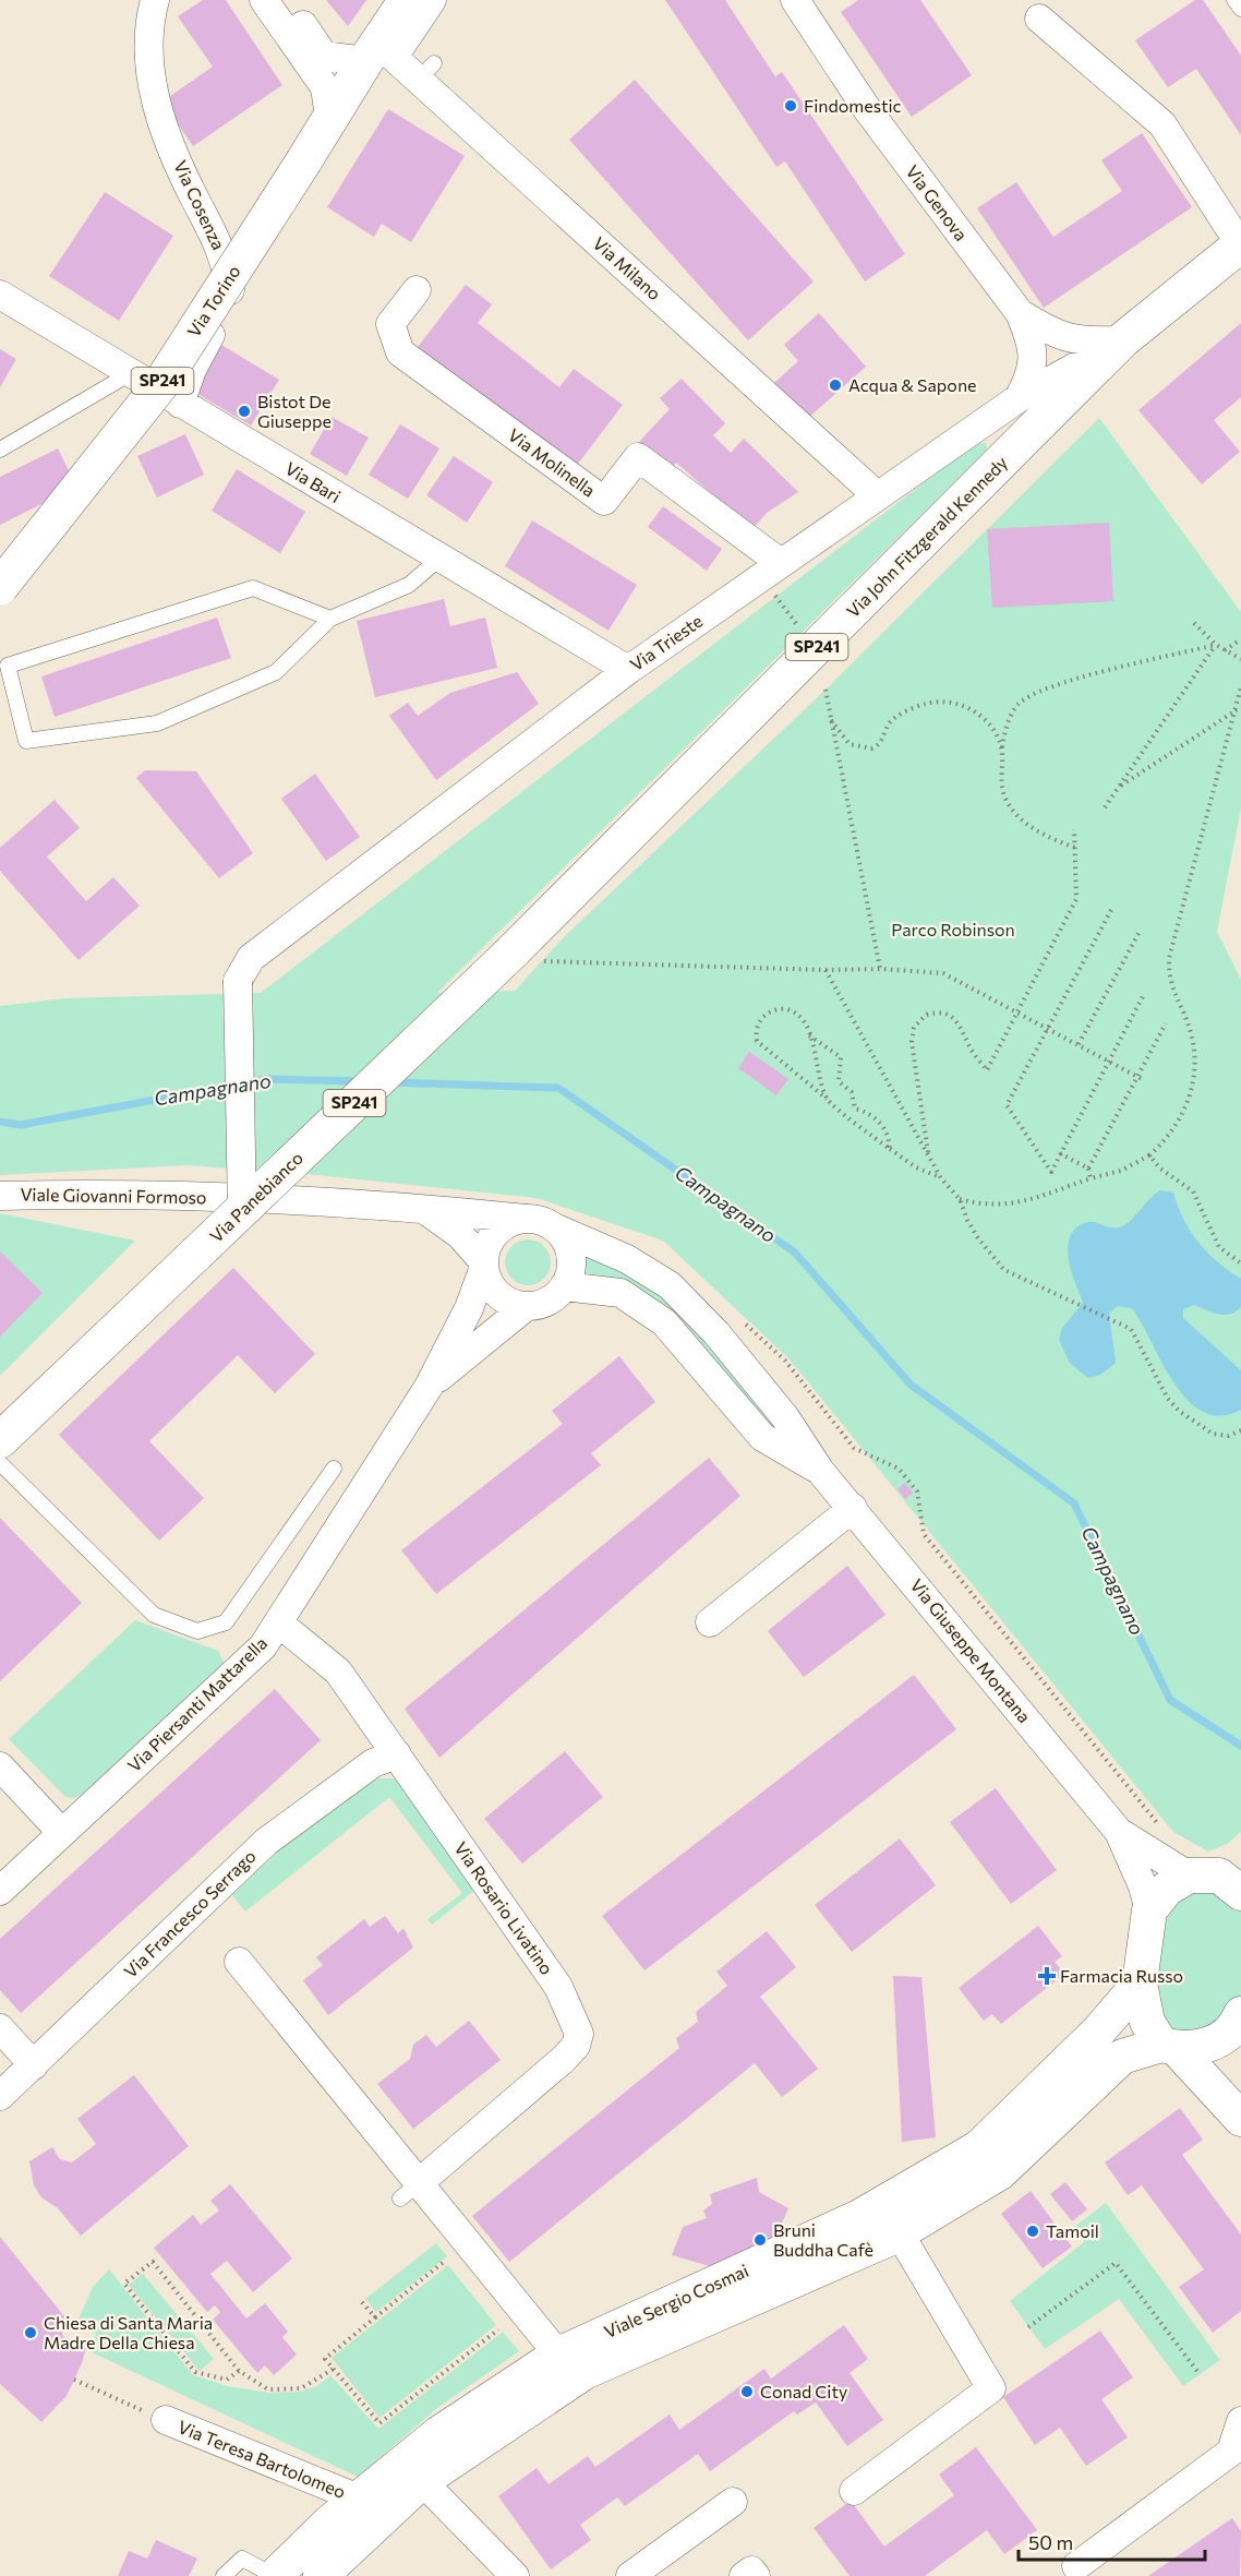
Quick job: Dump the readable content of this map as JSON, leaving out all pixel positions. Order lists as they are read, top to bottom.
{
  "streets": {
    "main road": [
      "Via Torino",
      "SP241",
      "Via John Fitzgerald Kennedy",
      "Via Panebianco"
    ],
    "street": [
      "Via Genova",
      "Via Cosenza",
      "Via Milano",
      "Via Molinella",
      "Via Bari",
      "Via Trieste",
      "Viale Giovanni Formoso",
      "Via Giuseppe Montana",
      "Via Piersanti Mattarella",
      "Via Rosario Livatino",
      "Via Francesco Serrago",
      "Viale Sergio Cosmai",
      "Via Teresa Bartolomeo"
    ]
  },
  "crossings": [
    ["Via Genova", "Via John Fitzgerald Kennedy"],
    ["Via Genova", "Via Trieste"],
    ["Via Cosenza", "Via Bari"],
    ["Via Milano", "Via Torino"],
    ["Via Milano", "Via Trieste"],
    ["Via Molinella", "Via Trieste"],
    ["Via Bari", "Via Trieste"],
    ["Via John Fitzgerald Kennedy", "Via Trieste"],
    ["Via John Fitzgerald Kennedy", "Via Panebianco"],
    ["Via Trieste", "Via Panebianco"],
    ["Viale Giovanni Formoso", "Via Giuseppe Montana"],
    ["Viale Giovanni Formoso", "Via Piersanti Mattarella"],
    ["Via Giuseppe Montana", "Via Piersanti Mattarella"],
    ["Via Piersanti Mattarella", "Via Rosario Livatino"],
    ["Via Rosario Livatino", "Via Francesco Serrago"],
    ["Viale Sergio Cosmai", "Via Teresa Bartolomeo"]
  ],
  "water": ["Campagnano"],
  "parks": ["Parco Robinson"],
  "places": {
    "other": [
      "Findomestic",
      "Acqua & Sapone",
      "Bistot De Giuseppe",
      "Tamoil",
      "Bruni Buddha Cafè",
      "Chiesa di Santa Maria Madre Della Chiesa",
      "Conad City"
    ],
    "health": ["Farmacia Russo"]
  },
  "scale_bar": "50 m"
}
